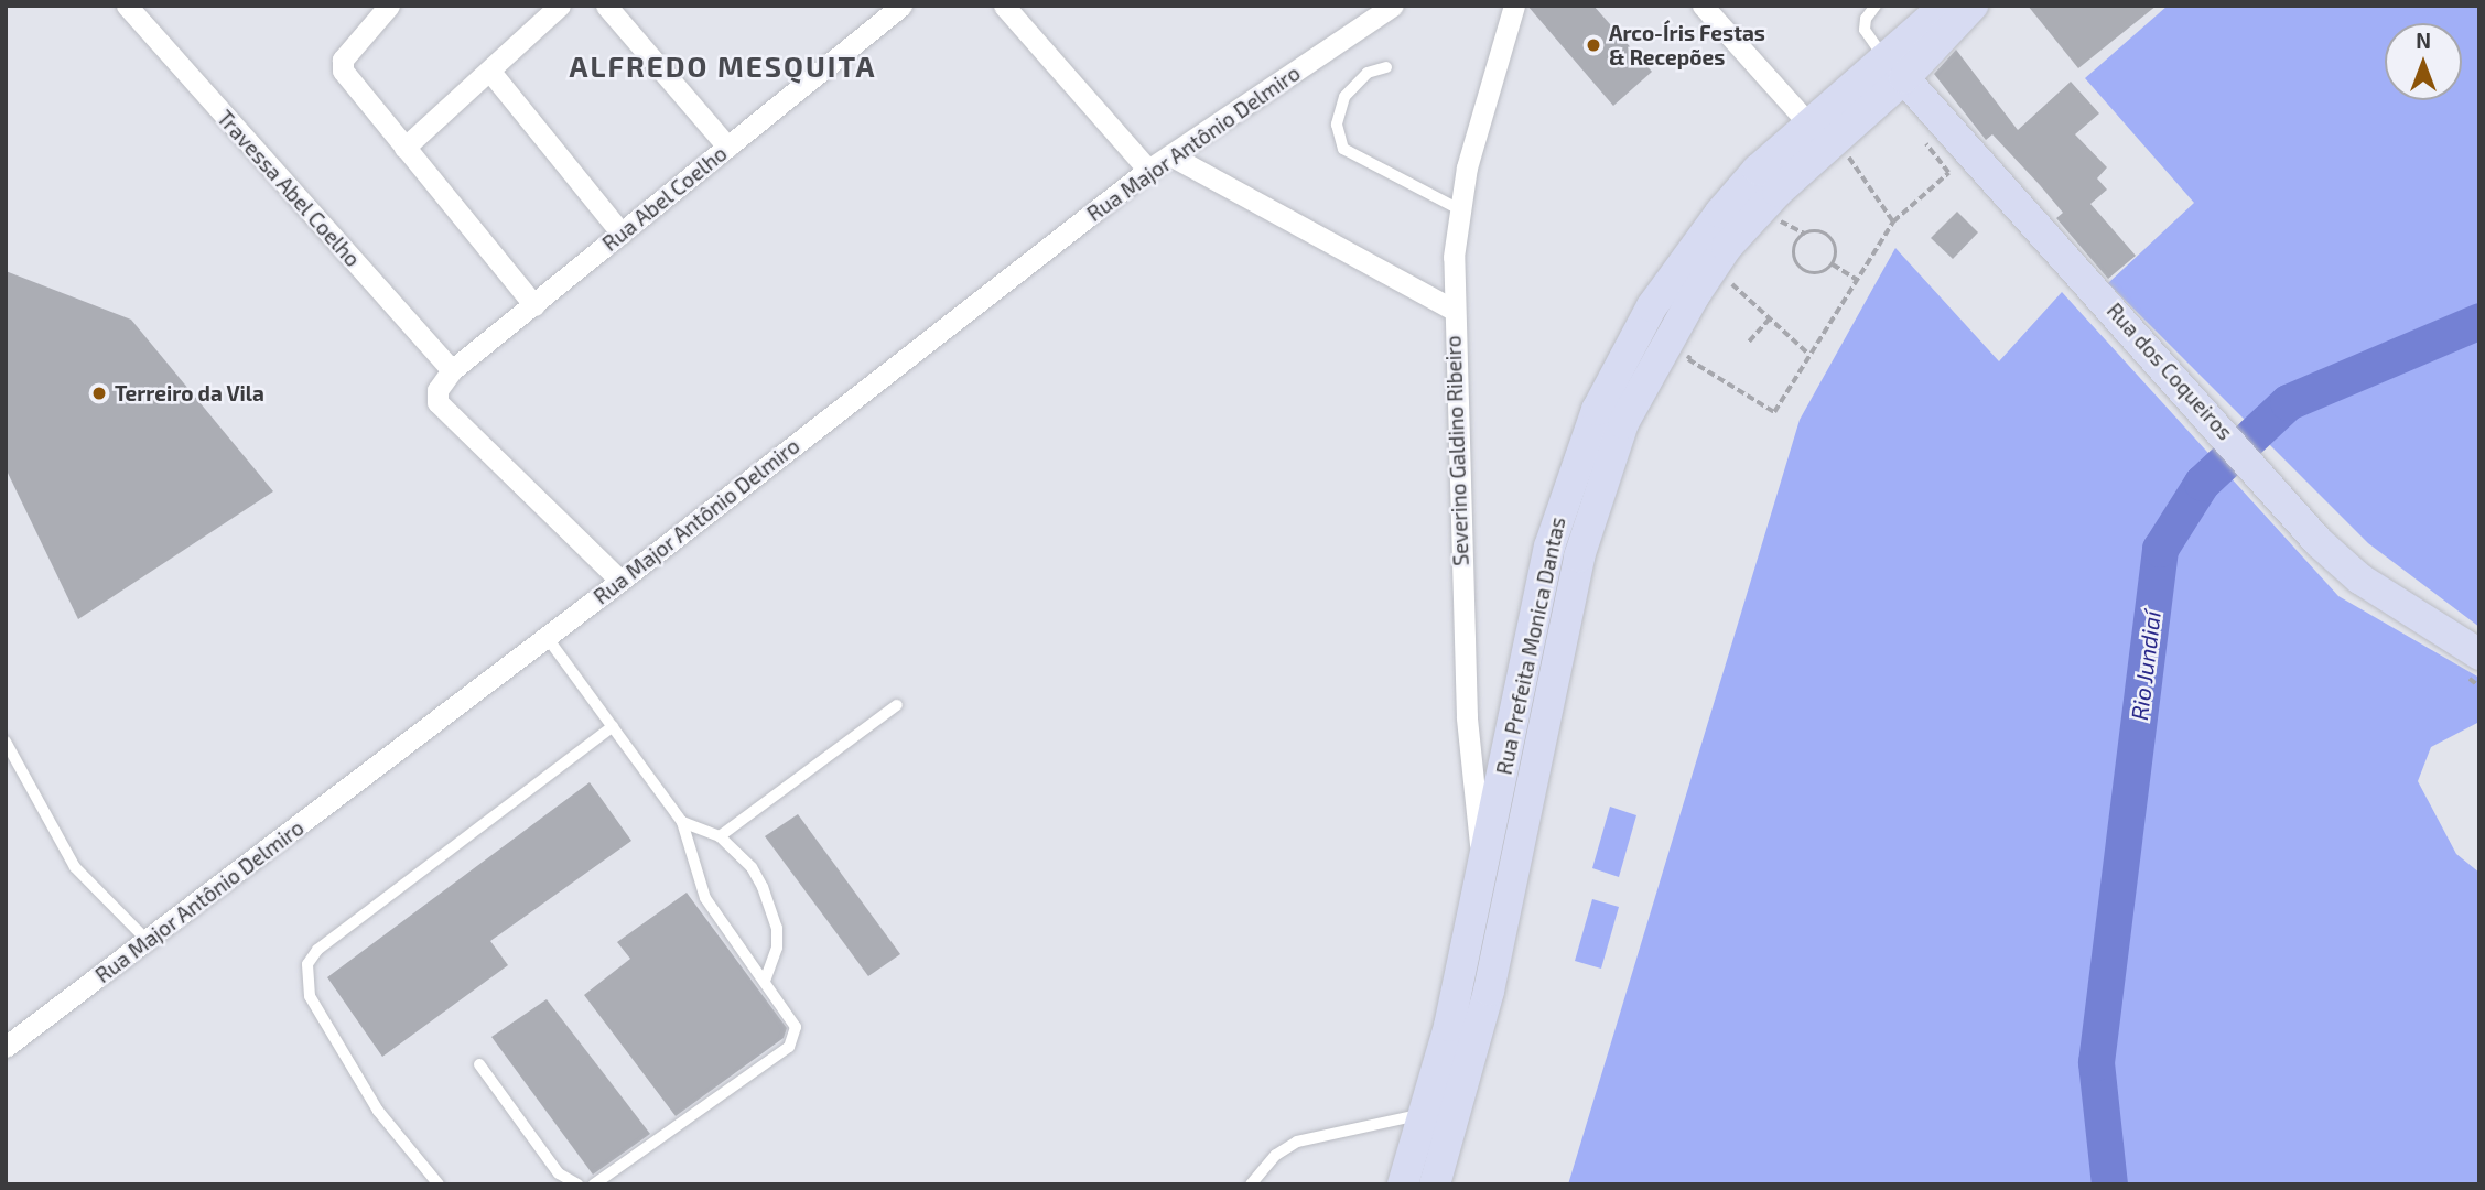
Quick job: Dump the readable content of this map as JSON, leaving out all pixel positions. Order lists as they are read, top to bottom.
{
  "streets": {
    "main road": ["Rua dos Coqueiros", "Rua Prefeita Monica Dantas"],
    "street": [
      "Rua Major Antônio Delmiro",
      "Travessa Abel Coelho",
      "Rua Abel Coelho",
      "Severino Galdino Ribeiro"
    ]
  },
  "crossings": [
    ["Rua Major Antônio Delmiro", "Rua Abel Coelho"],
    ["Travessa Abel Coelho", "Rua Abel Coelho"],
    ["Rua dos Coqueiros", "Rua Prefeita Monica Dantas"],
    ["Severino Galdino Ribeiro", "Rua Prefeita Monica Dantas"]
  ],
  "districts": ["ALFREDO MESQUITA"],
  "water": ["Rio Jundiaí"],
  "places": ["Arco-Íris Festas & Recepões", "Terreiro da Vila"],
  "north": "top"
}
